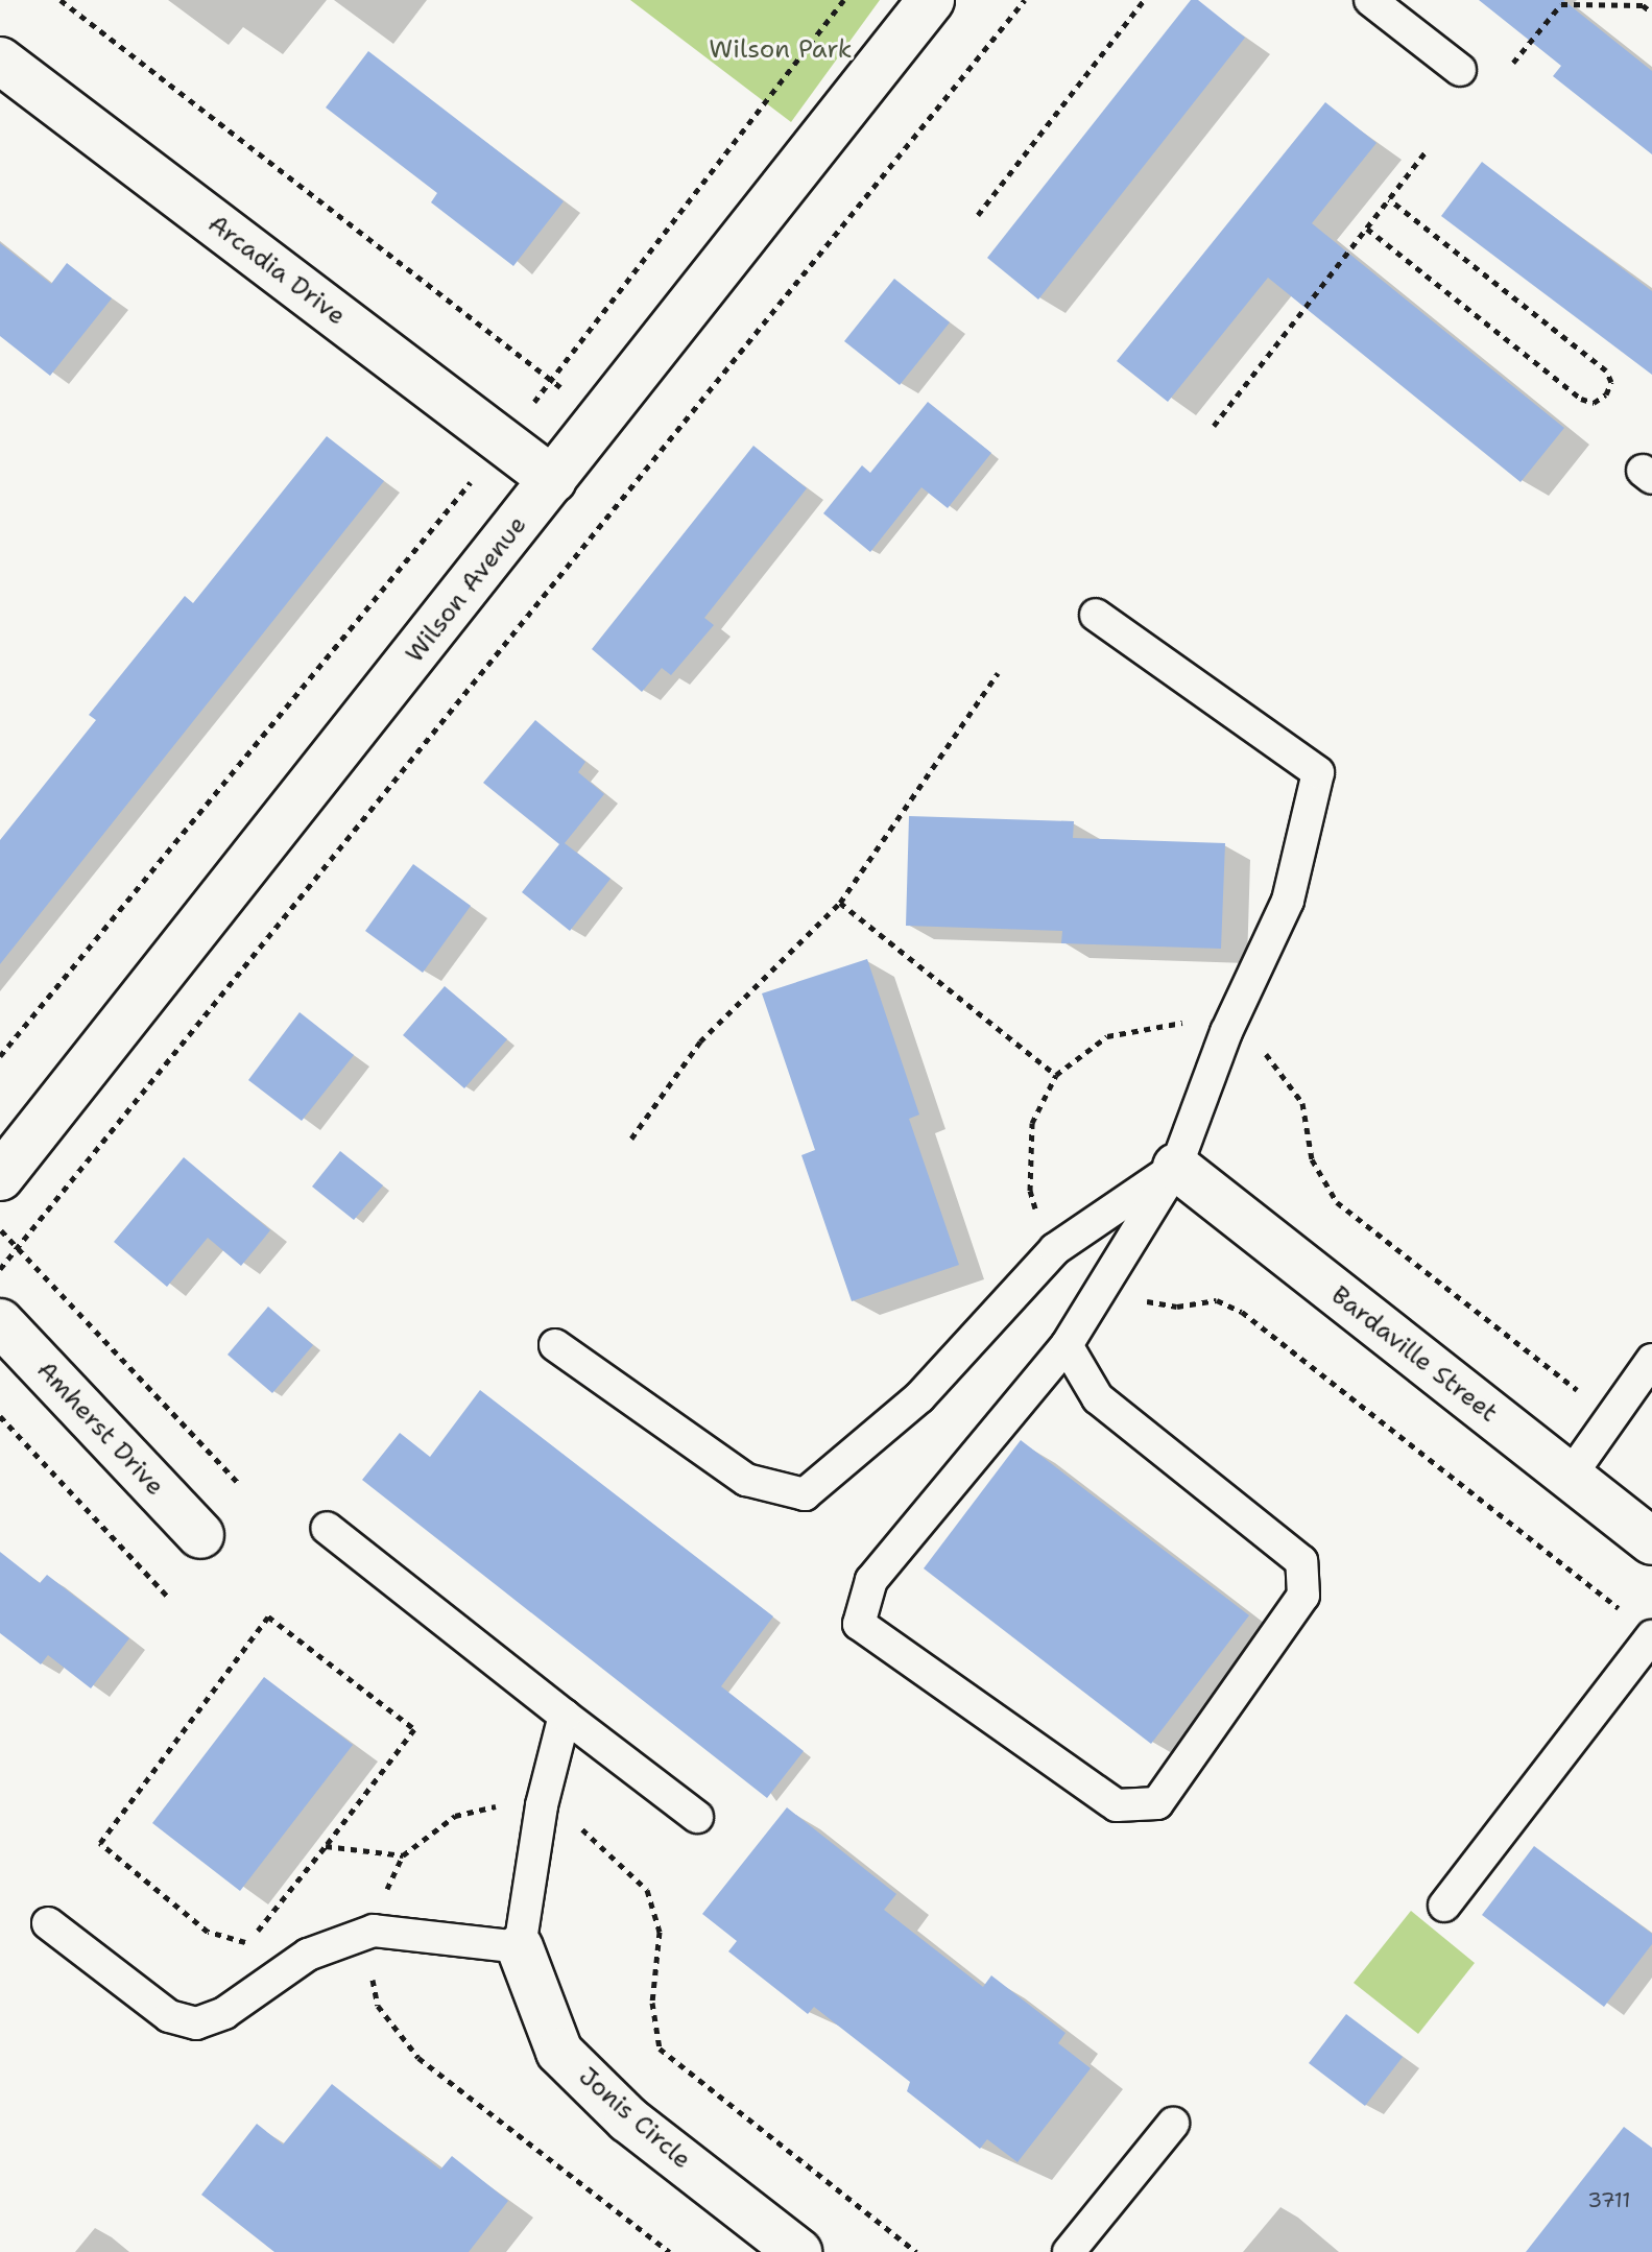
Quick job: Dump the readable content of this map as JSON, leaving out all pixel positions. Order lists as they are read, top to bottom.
{
  "streets": {
    "street": [
      "Arcadia Drive",
      "Wilson Avenue",
      "Bardaville Street",
      "Amherst Drive",
      "Jonis Circle"
    ]
  },
  "crossings": [
    ["Arcadia Drive", "Wilson Avenue"]
  ],
  "parks": ["Wilson Park"],
  "house_numbers": ["3711"]
}
